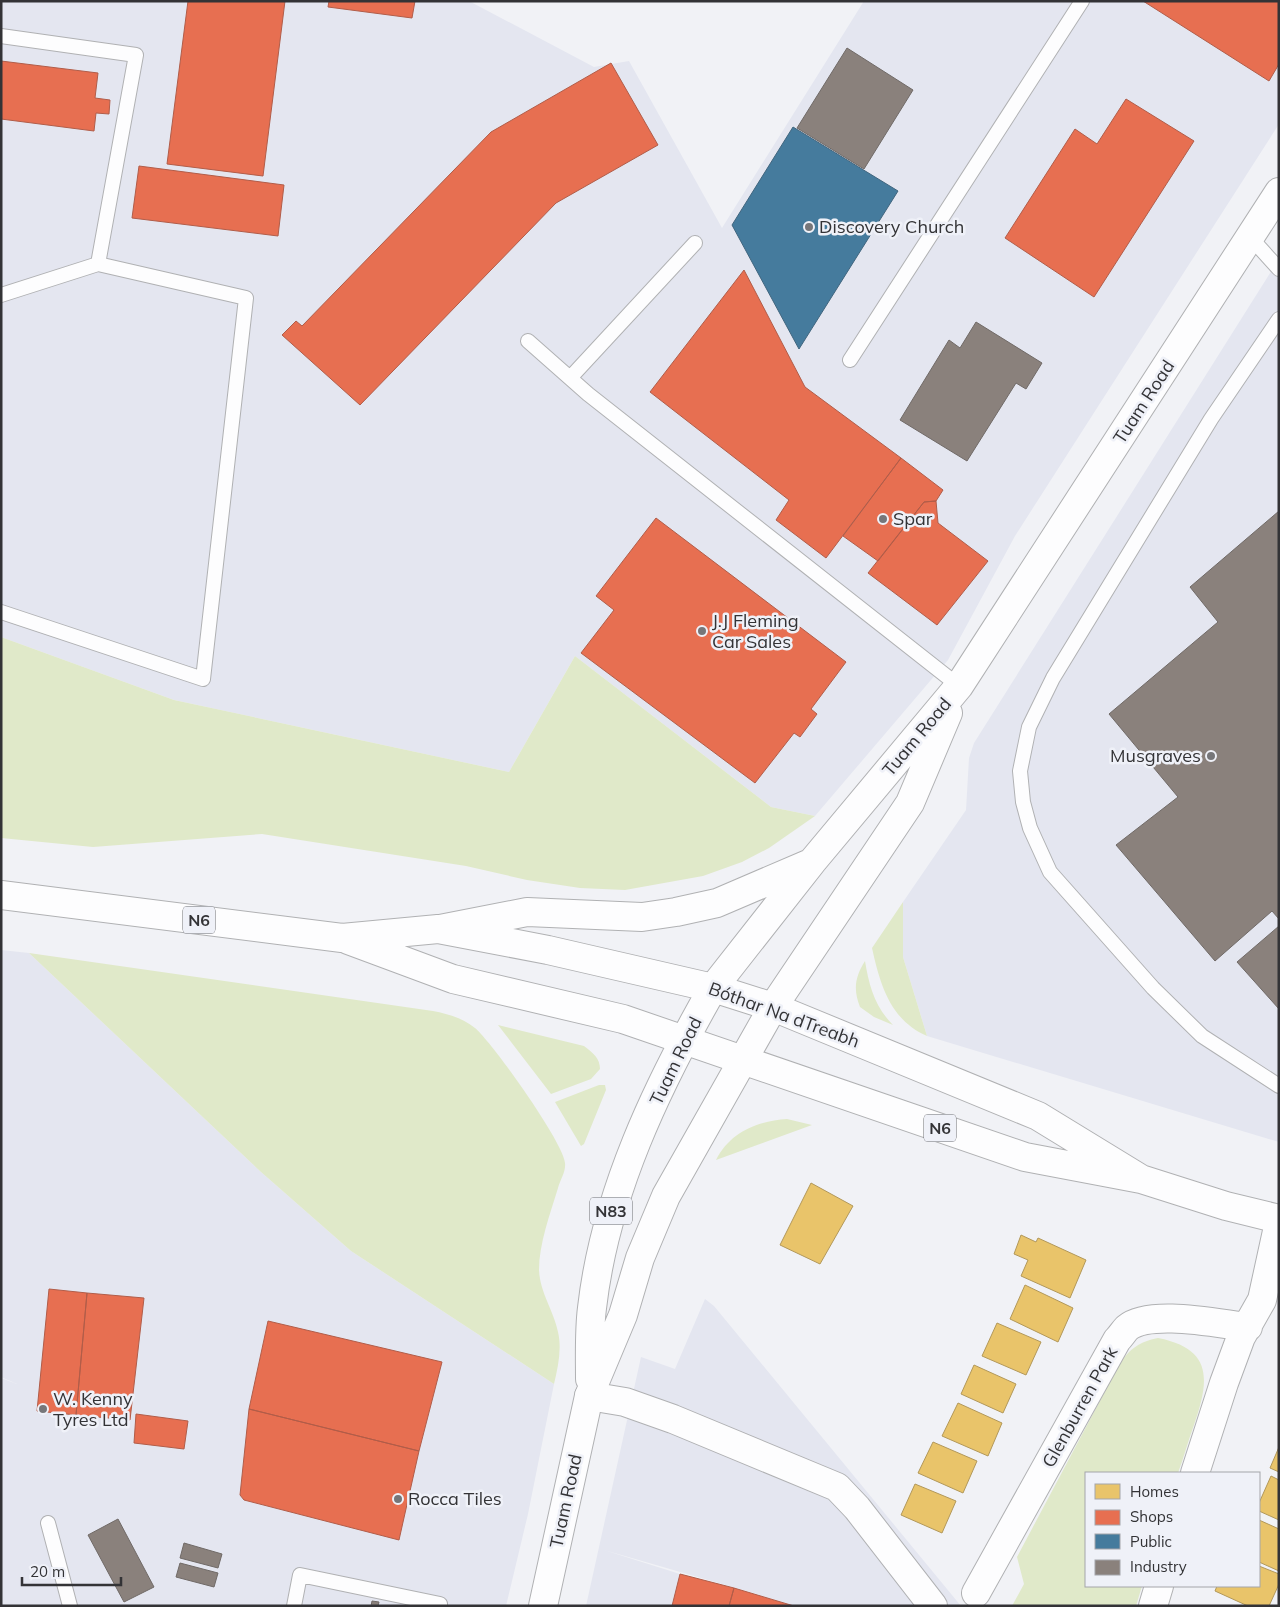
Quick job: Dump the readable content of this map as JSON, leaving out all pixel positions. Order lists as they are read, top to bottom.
{
  "streets": {
    "main road": [
      "Tuam Road",
      "N6",
      "Bóthar Na dTreabh",
      "N83",
      "Glenburren Park"
    ]
  },
  "crossings": [
    ["Tuam Road", "Bóthar Na dTreabh"]
  ],
  "places": [
    "Discovery Church",
    "Spar",
    "J.J Fleming Car Sales",
    "Musgraves",
    "W. Kenny Tyres Ltd",
    "Rocca Tiles"
  ],
  "legend": [
    "Homes",
    "Shops",
    "Public",
    "Industry"
  ],
  "scale_bar": "20 m"
}
